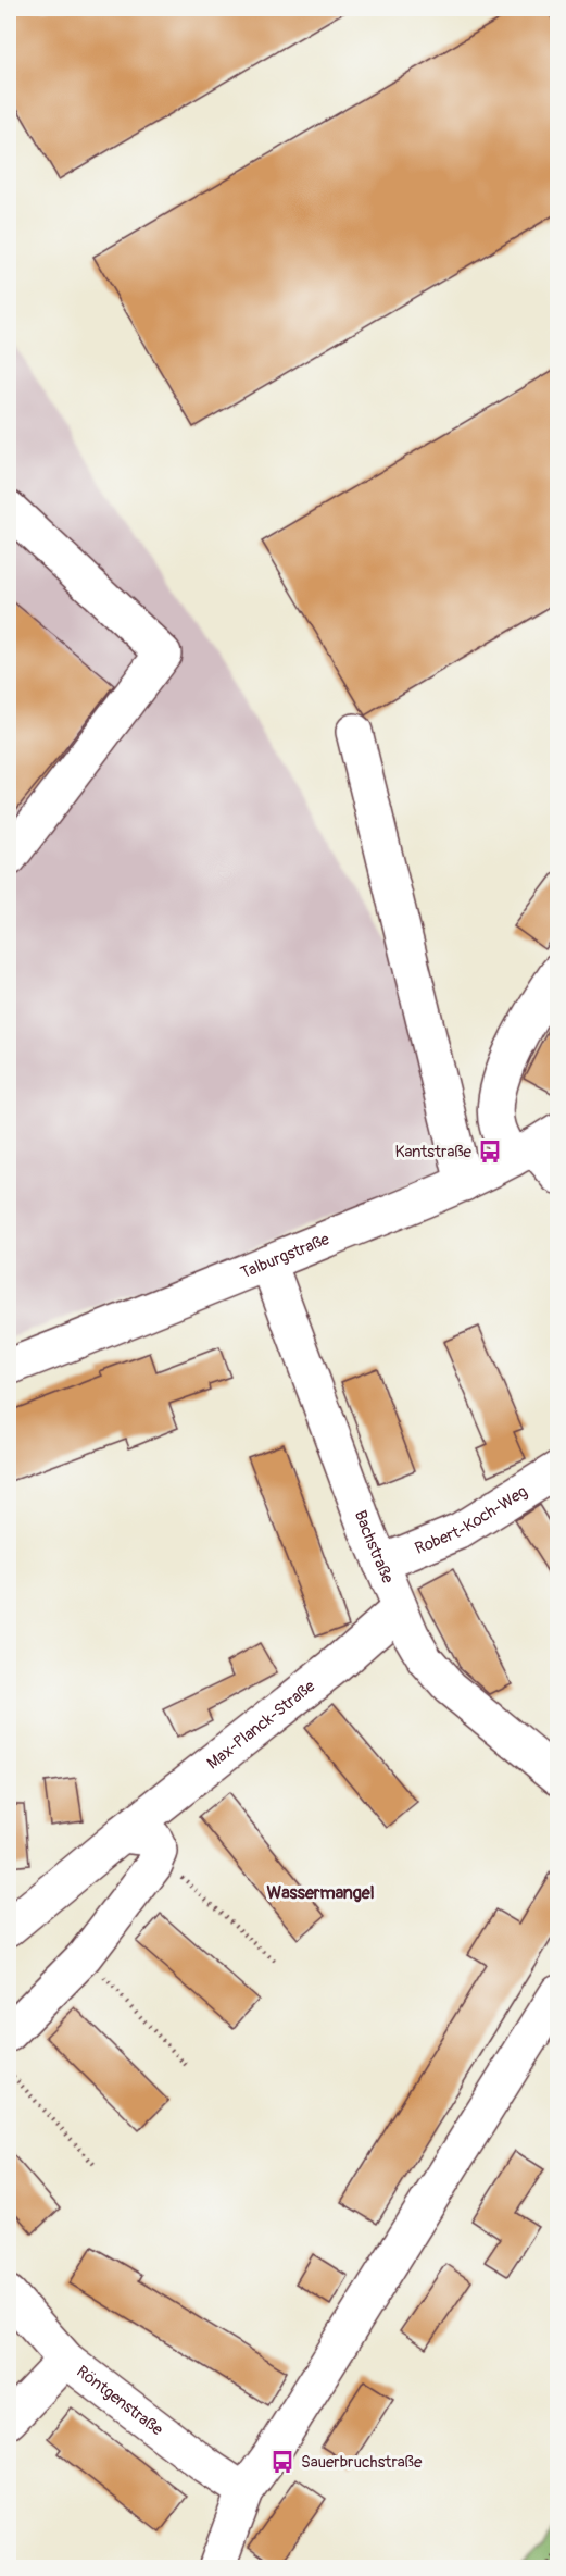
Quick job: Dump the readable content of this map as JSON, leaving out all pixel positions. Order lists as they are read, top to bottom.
{
  "streets": {
    "street": [
      "Talburgstraße",
      "Robert-Koch-Weg",
      "Bachstraße",
      "Max-Planck-Straße",
      "Röntgenstraße"
    ]
  },
  "crossings": [
    ["Talburgstraße", "Bachstraße"],
    ["Robert-Koch-Weg", "Bachstraße"],
    ["Bachstraße", "Max-Planck-Straße"]
  ],
  "districts": ["Wassermangel"],
  "places": {
    "bus stop": ["Kantstraße", "Sauerbruchstraße"]
  }
}
